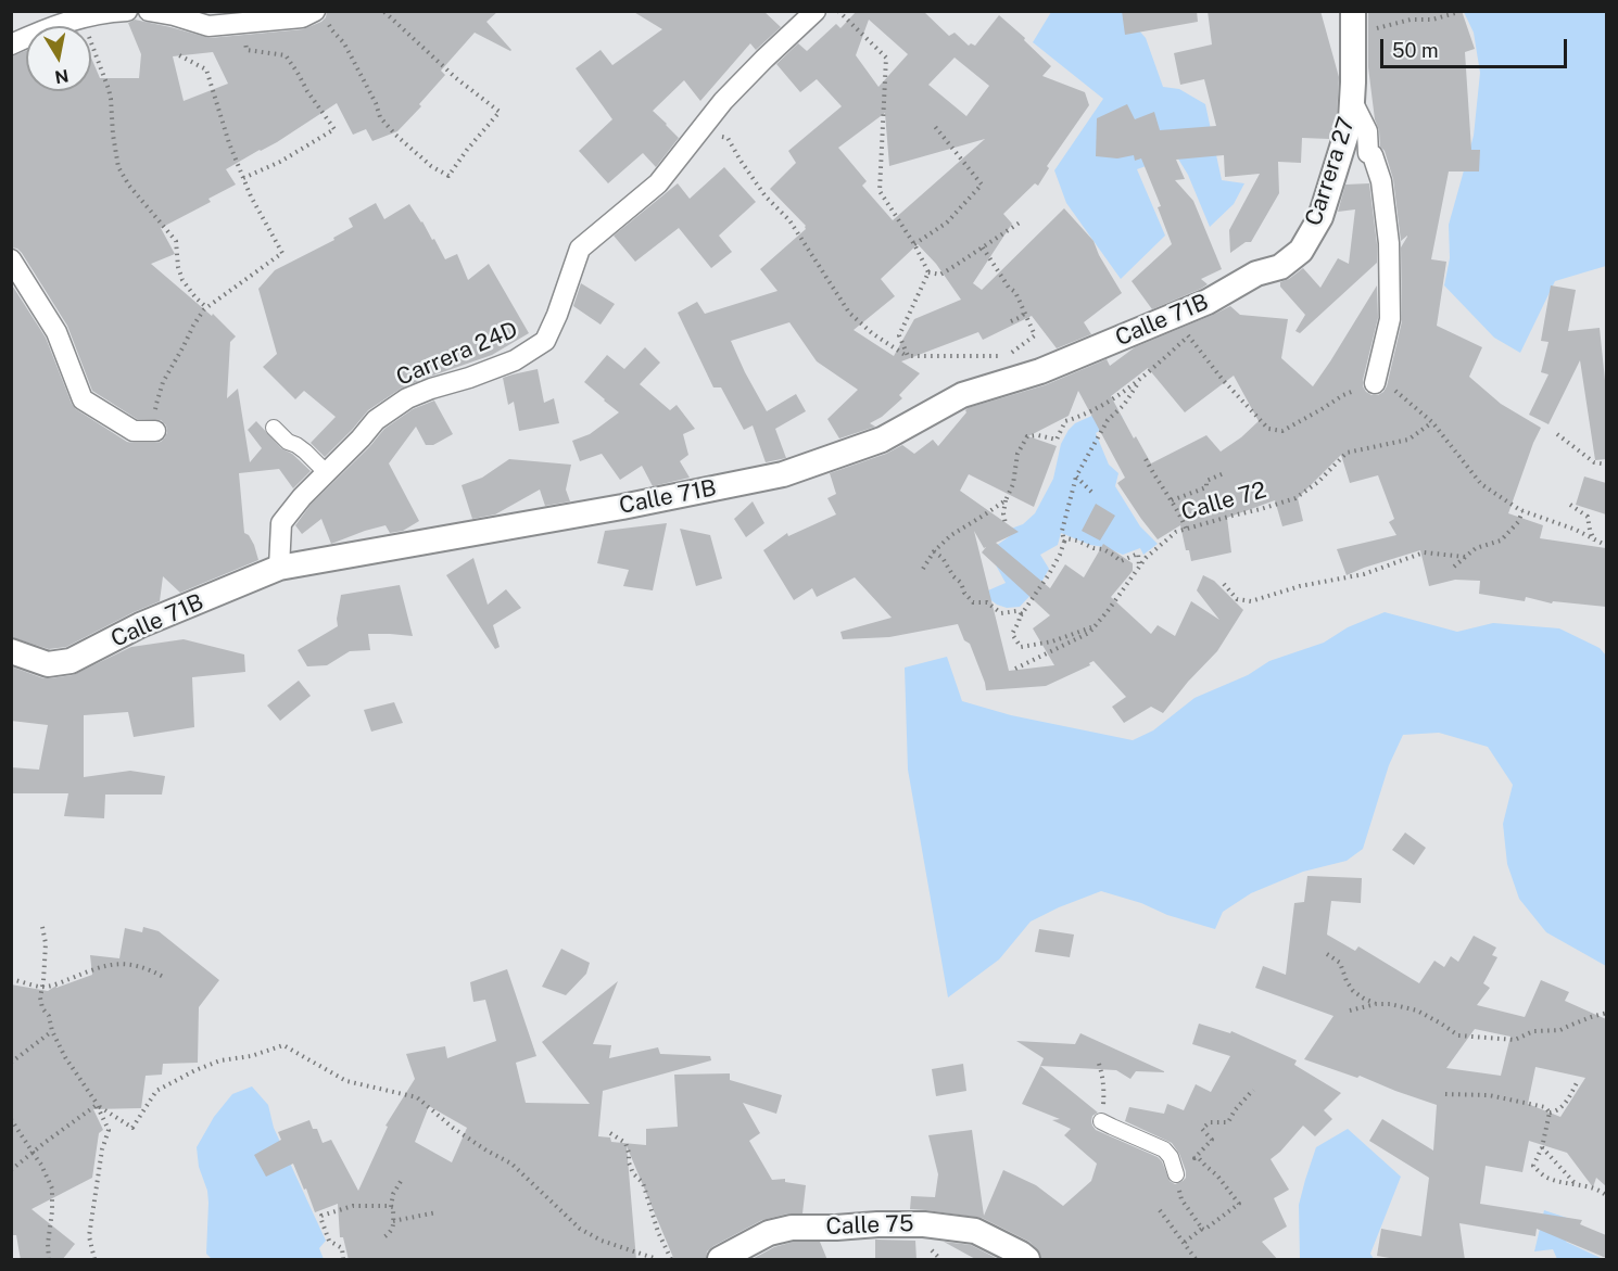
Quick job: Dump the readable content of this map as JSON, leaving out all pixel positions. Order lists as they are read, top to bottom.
{
  "streets": {
    "street": [
      "Carrera 27",
      "Calle 71B",
      "Carrera 24D",
      "Calle 75"
    ],
    "path": ["Calle 72"]
  },
  "crossings": [
    ["Carrera 27", "Calle 71B"],
    ["Calle 71B", "Carrera 24D"]
  ],
  "scale_bar": "50 m",
  "north": "bottom"
}
